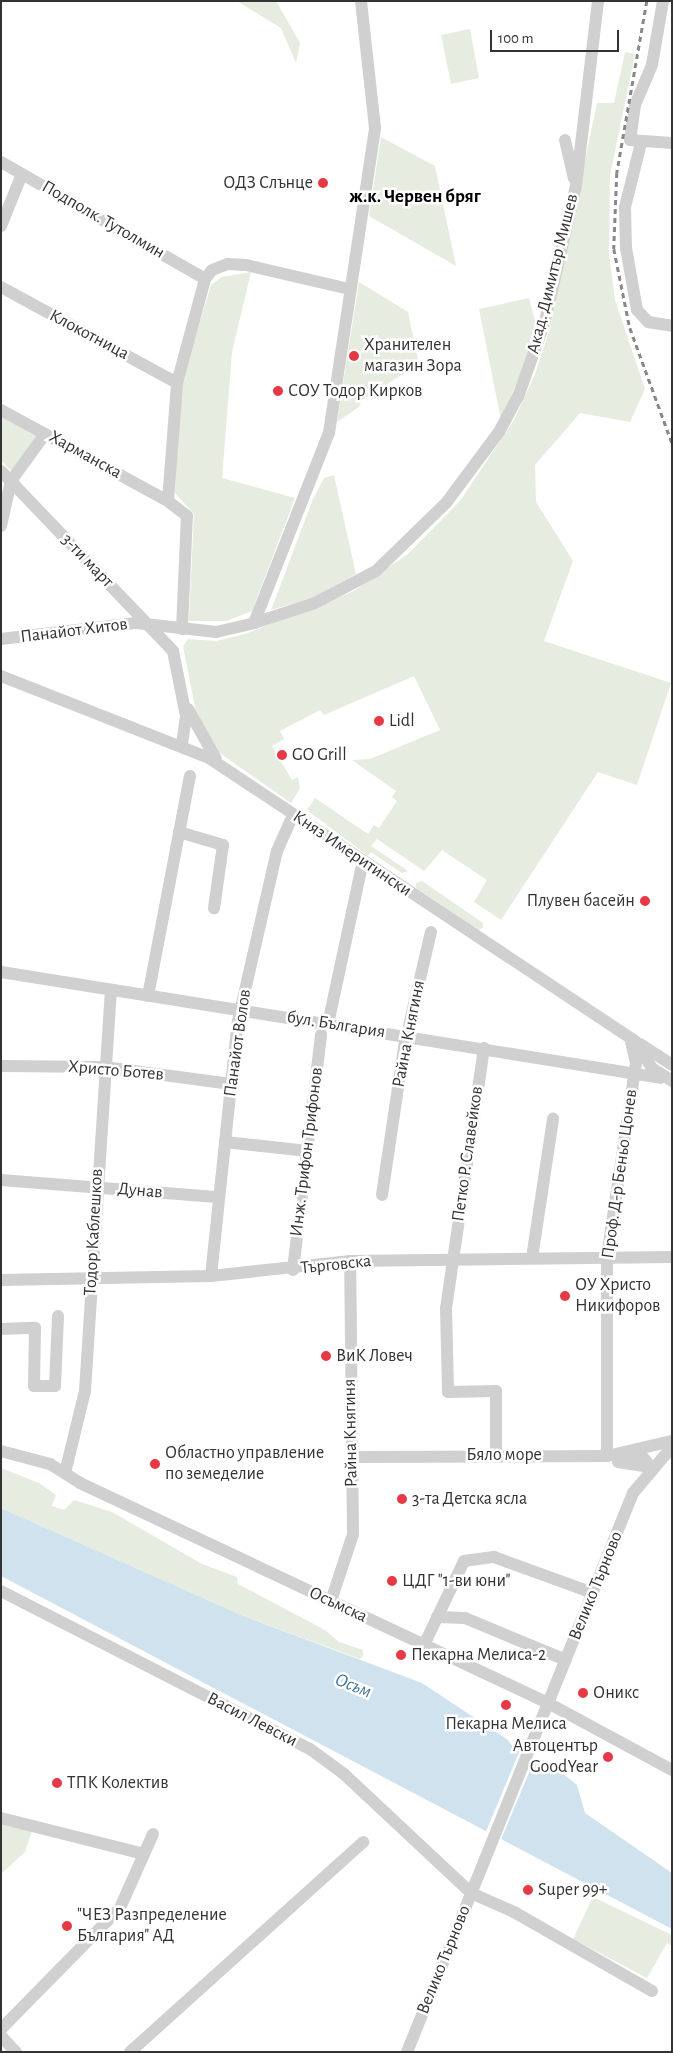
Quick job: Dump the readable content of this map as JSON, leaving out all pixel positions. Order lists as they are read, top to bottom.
{
  "streets": {
    "street": [
      "Подполк. Тутолмин",
      "Акад. Димитър Мишев",
      "Клокотница",
      "Харманска",
      "3-ти март",
      "Панайот Хитов",
      "Княз Имеритински",
      "бул. България",
      "Райна Княгиня",
      "Панайот Волов",
      "Христо Ботев",
      "Инж. Трифон Трифонов",
      "Петко Р. Славейков",
      "Проф. Д-р Беньо Цонев",
      "Дунав",
      "Тодор Каблешков",
      "Търговска",
      "Бяло море",
      "Велико Търново",
      "Осъмска",
      "Васил Левски"
    ]
  },
  "crossings": [
    ["Акад. Димитър Мишев", "3-ти март"],
    ["Акад. Димитър Мишев", "Панайот Хитов"],
    ["3-ти март", "Панайот Хитов"],
    ["Княз Имеритински", "бул. България"],
    ["Княз Имеритински", "Панайот Волов"],
    ["Княз Имеритински", "Проф. Д-р Беньо Цонев"],
    ["бул. България", "Райна Княгиня"],
    ["бул. България", "Панайот Волов"],
    ["бул. България", "Петко Р. Славейков"],
    ["бул. България", "Проф. Д-р Беньо Цонев"],
    ["бул. България", "Тодор Каблешков"],
    ["Райна Княгиня", "Търговска"],
    ["Райна Княгиня", "Бяло море"],
    ["Райна Княгиня", "Осъмска"],
    ["Панайот Волов", "Христо Ботев"],
    ["Панайот Волов", "Дунав"],
    ["Панайот Волов", "Търговска"],
    ["Христо Ботев", "Тодор Каблешков"],
    ["Инж. Трифон Трифонов", "Търговска"],
    ["Петко Р. Славейков", "Търговска"],
    ["Петко Р. Славейков", "Бяло море"],
    ["Проф. Д-р Беньо Цонев", "Търговска"],
    ["Проф. Д-р Беньо Цонев", "Бяло море"],
    ["Дунав", "Тодор Каблешков"],
    ["Тодор Каблешков", "Търговска"],
    ["Тодор Каблешков", "Осъмска"],
    ["Велико Търново", "Осъмска"],
    ["Велико Търново", "Васил Левски"]
  ],
  "districts": ["ж.к. Червен бряг"],
  "water": ["Осъм"],
  "places": [
    "ОДЗ Слънце",
    "Хранителен магазин Зора",
    "СОУ Тодор Кирков",
    "Lidl",
    "GO Grill",
    "Плувен басейн",
    "ОУ Христо Никифоров",
    "ВиК Ловеч",
    "Областно управление по земеделие",
    "3-та Детска ясла",
    "ЦДГ \"1-ви юни\"",
    "Пекарна Мелиса-2",
    "Оникс",
    "Пекарна Мелиса",
    "Автоцентър GoodYear",
    "ТПК Колектив",
    "Super 99+",
    "\"ЧЕЗ Разпределение България\" АД"
  ],
  "scale_bar": "100 m"
}
